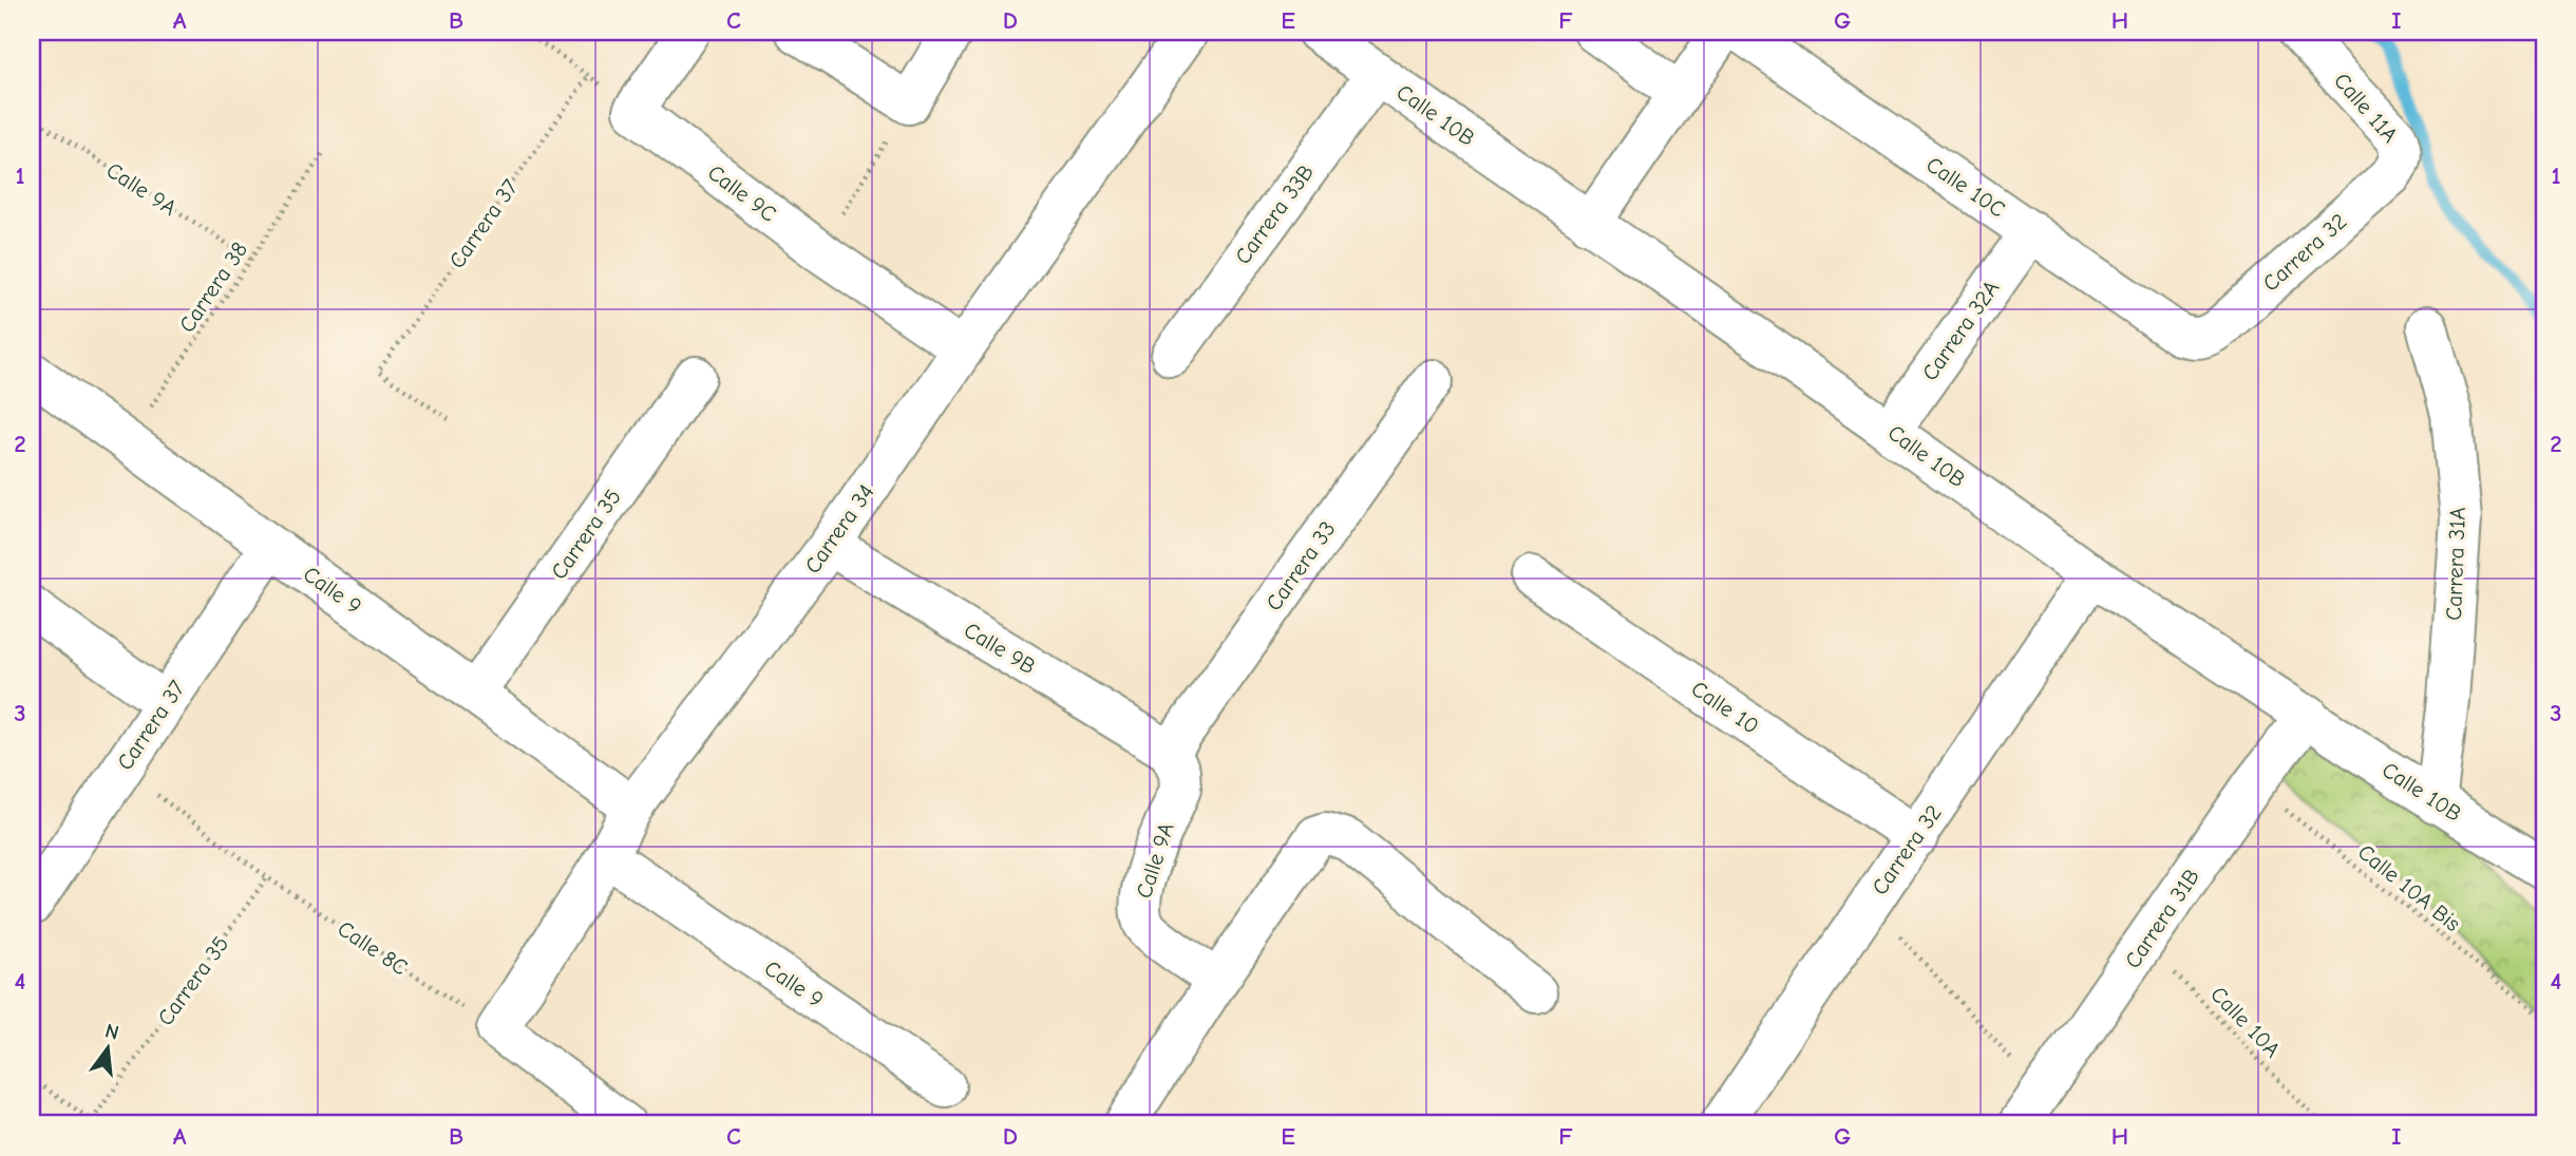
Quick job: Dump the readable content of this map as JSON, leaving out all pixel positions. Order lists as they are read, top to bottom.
{
  "streets": {
    "street": [
      "Calle 11A",
      "Calle 10B",
      "Calle 10C",
      "Calle 9A",
      "Calle 9C",
      "Carrera 33B",
      "Carrera 37",
      "Carrera 32",
      "Carrera 32A",
      "Carrera 34",
      "Carrera 35",
      "Carrera 31A",
      "Carrera 33",
      "Calle 9",
      "Calle 9B",
      "Calle 10",
      "Carrera 31B"
    ],
    "path": [
      "Carrera 38",
      "Calle 10A Bis",
      "Calle 8C",
      "Calle 10A"
    ]
  },
  "crossings": [
    ["Calle 11A", "Carrera 32"],
    ["Calle 10B", "Carrera 33B"],
    ["Calle 10B", "Carrera 32"],
    ["Calle 10B", "Carrera 32A"],
    ["Calle 10B", "Carrera 31A"],
    ["Calle 10B", "Carrera 31B"],
    ["Calle 10C", "Carrera 32"],
    ["Calle 10C", "Carrera 32A"],
    ["Calle 9A", "Carrera 38"],
    ["Calle 9A", "Carrera 33"],
    ["Calle 9A", "Calle 9B"],
    ["Calle 9C", "Carrera 34"],
    ["Carrera 37", "Calle 9"],
    ["Carrera 37", "Calle 8C"],
    ["Carrera 32", "Calle 10"],
    ["Carrera 38", "Calle 9"],
    ["Carrera 34", "Calle 9"],
    ["Carrera 34", "Calle 9B"],
    ["Carrera 34", "Calle 8C"],
    ["Carrera 35", "Calle 9"],
    ["Carrera 35", "Calle 8C"],
    ["Carrera 33", "Calle 9B"],
    ["Calle 10A Bis", "Carrera 31B"],
    ["Carrera 31B", "Calle 10A"]
  ],
  "north": "top",
  "grid": {
    "columns": [
      "A",
      "B",
      "C",
      "D",
      "E",
      "F",
      "G",
      "H",
      "I"
    ],
    "rows": [
      "1",
      "2",
      "3",
      "4"
    ]
  }
}
